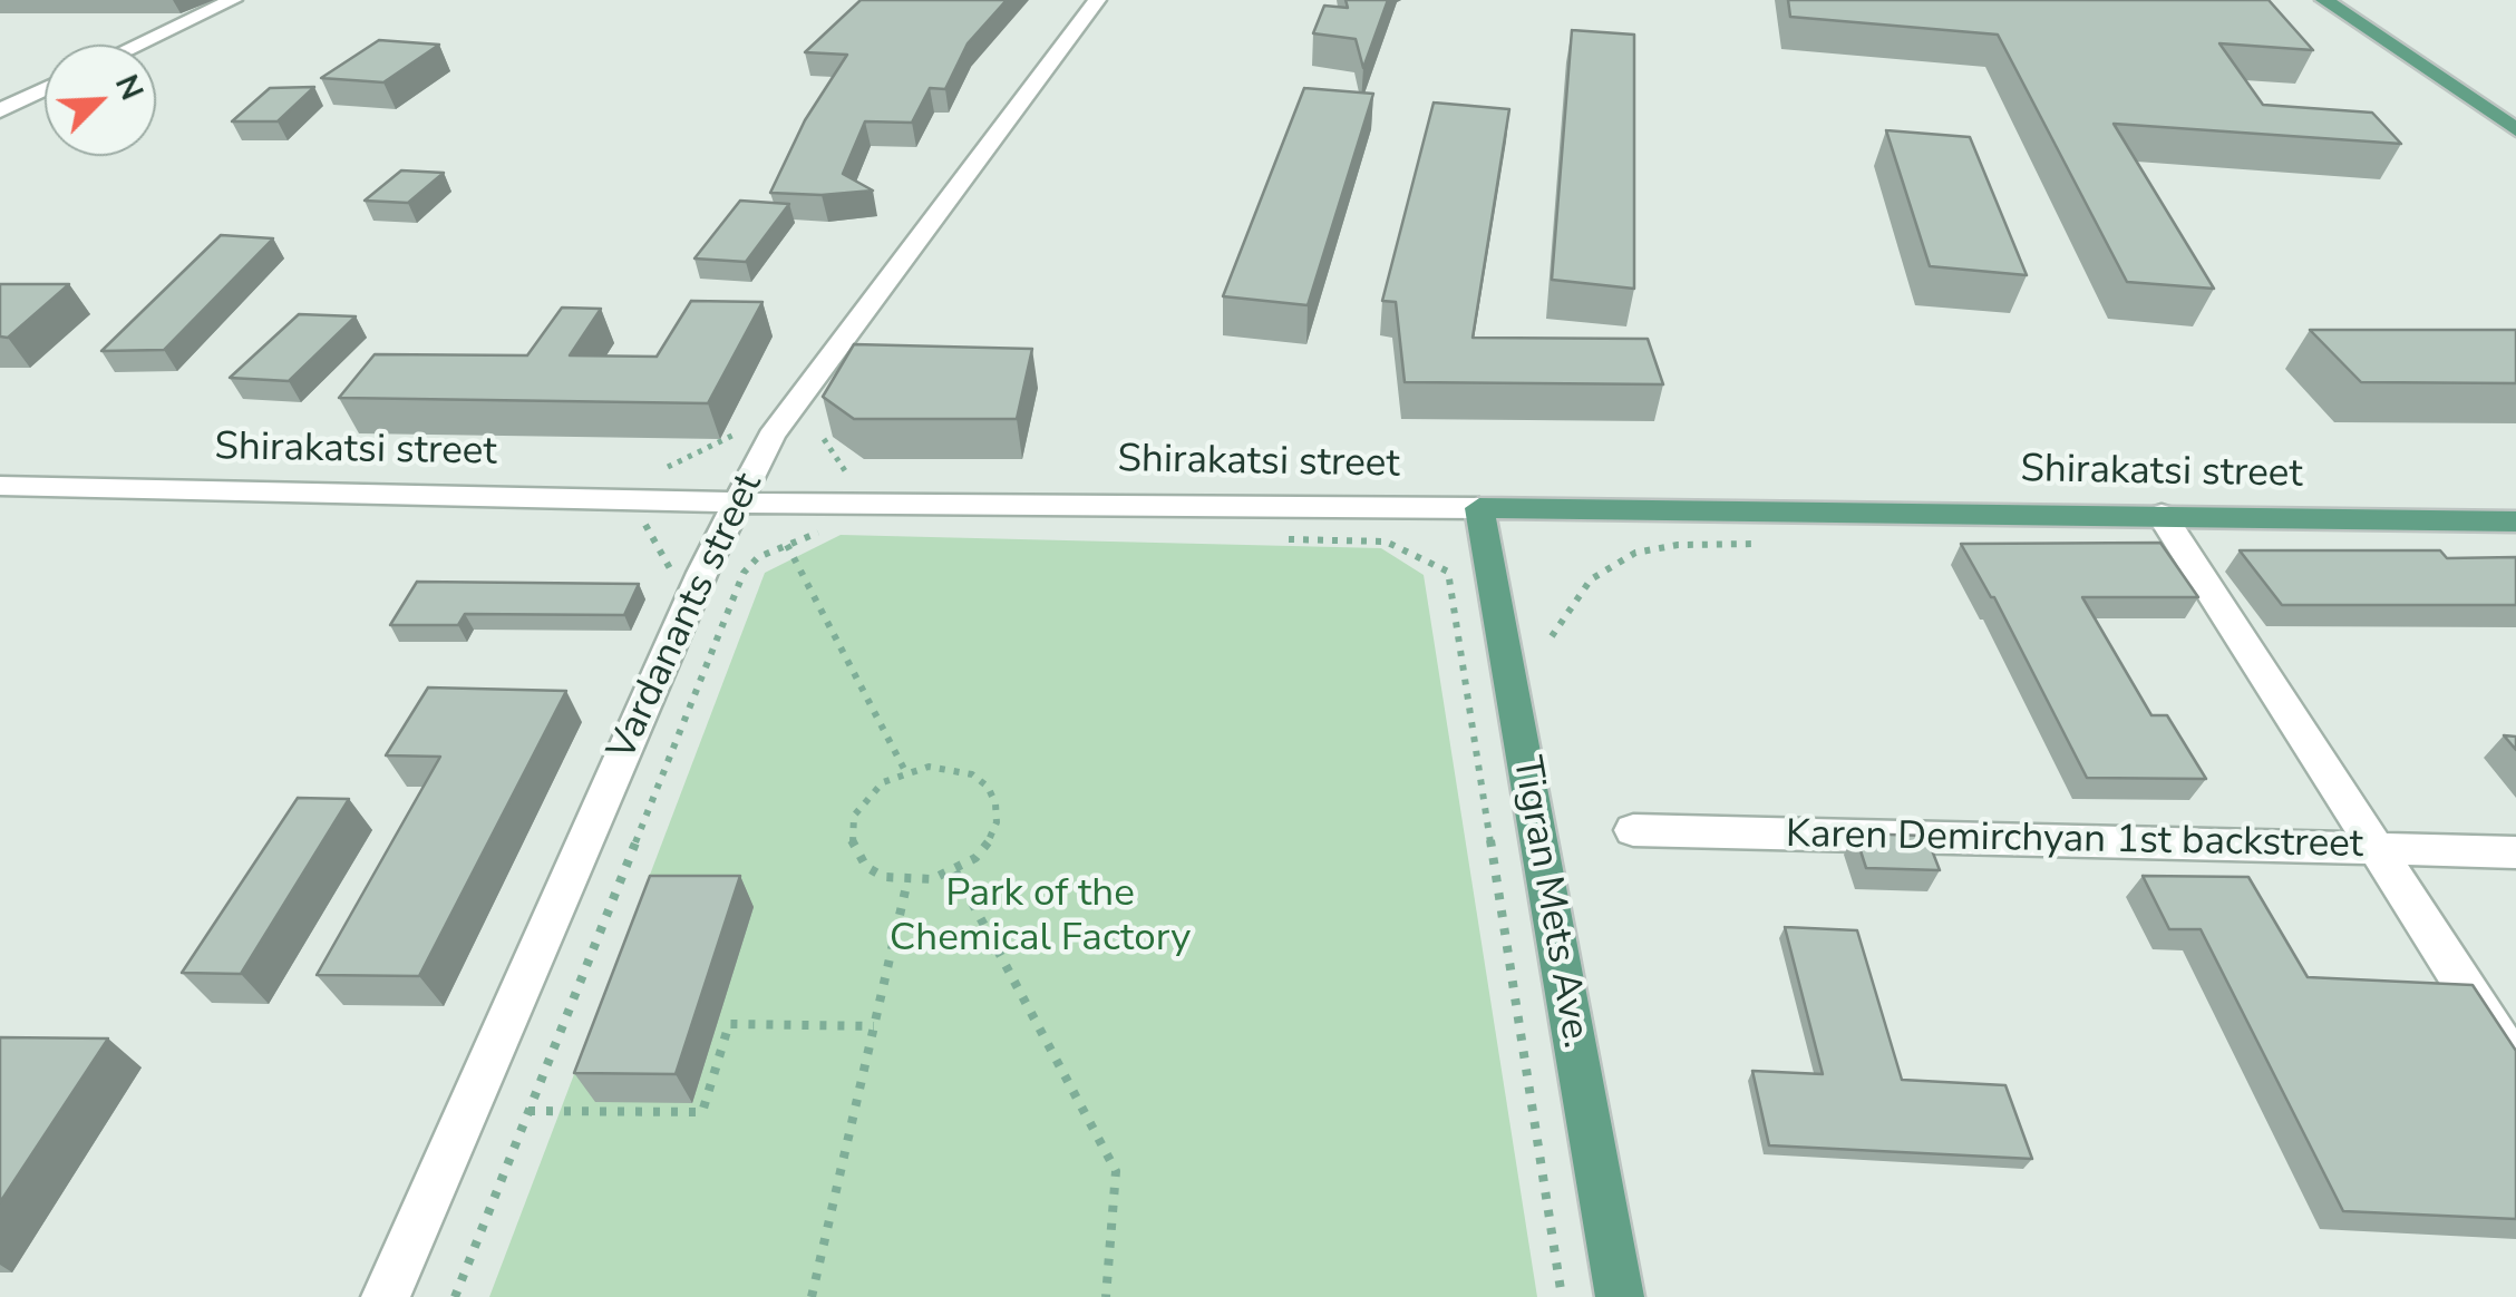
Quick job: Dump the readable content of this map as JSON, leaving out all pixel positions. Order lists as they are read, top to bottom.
{
  "streets": {
    "main road": ["Shirakatsi street", "Tigran Mets Ave."],
    "street": ["Vardanants street", "Karen Demirchyan 1st backstreet"]
  },
  "crossings": [
    ["Shirakatsi street", "Vardanants street"],
    ["Shirakatsi street", "Tigran Mets Ave."]
  ],
  "parks": ["Park of the Chemical Factory"],
  "north": "top right"
}
